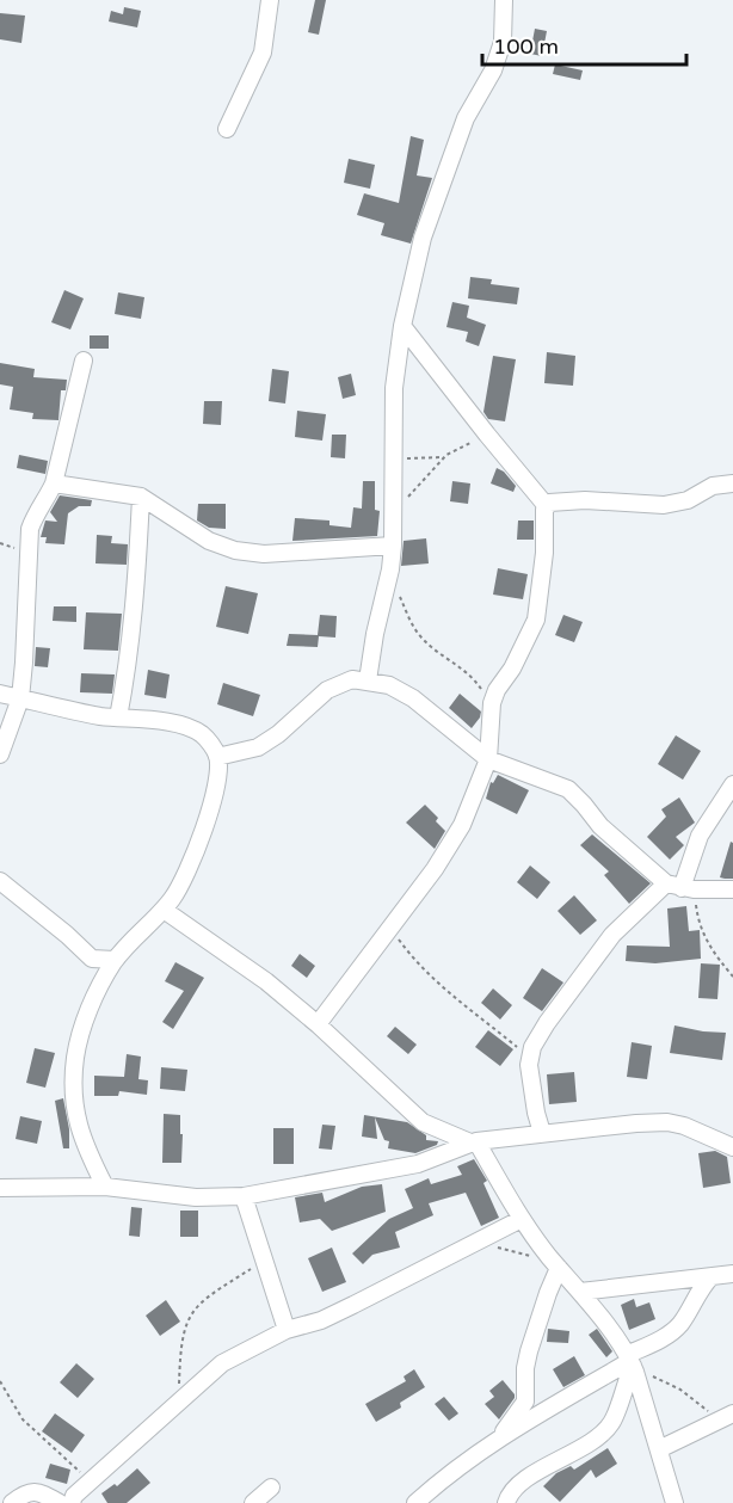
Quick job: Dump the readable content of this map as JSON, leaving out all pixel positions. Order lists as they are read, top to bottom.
{
  "scale_bar": "100 m"
}
